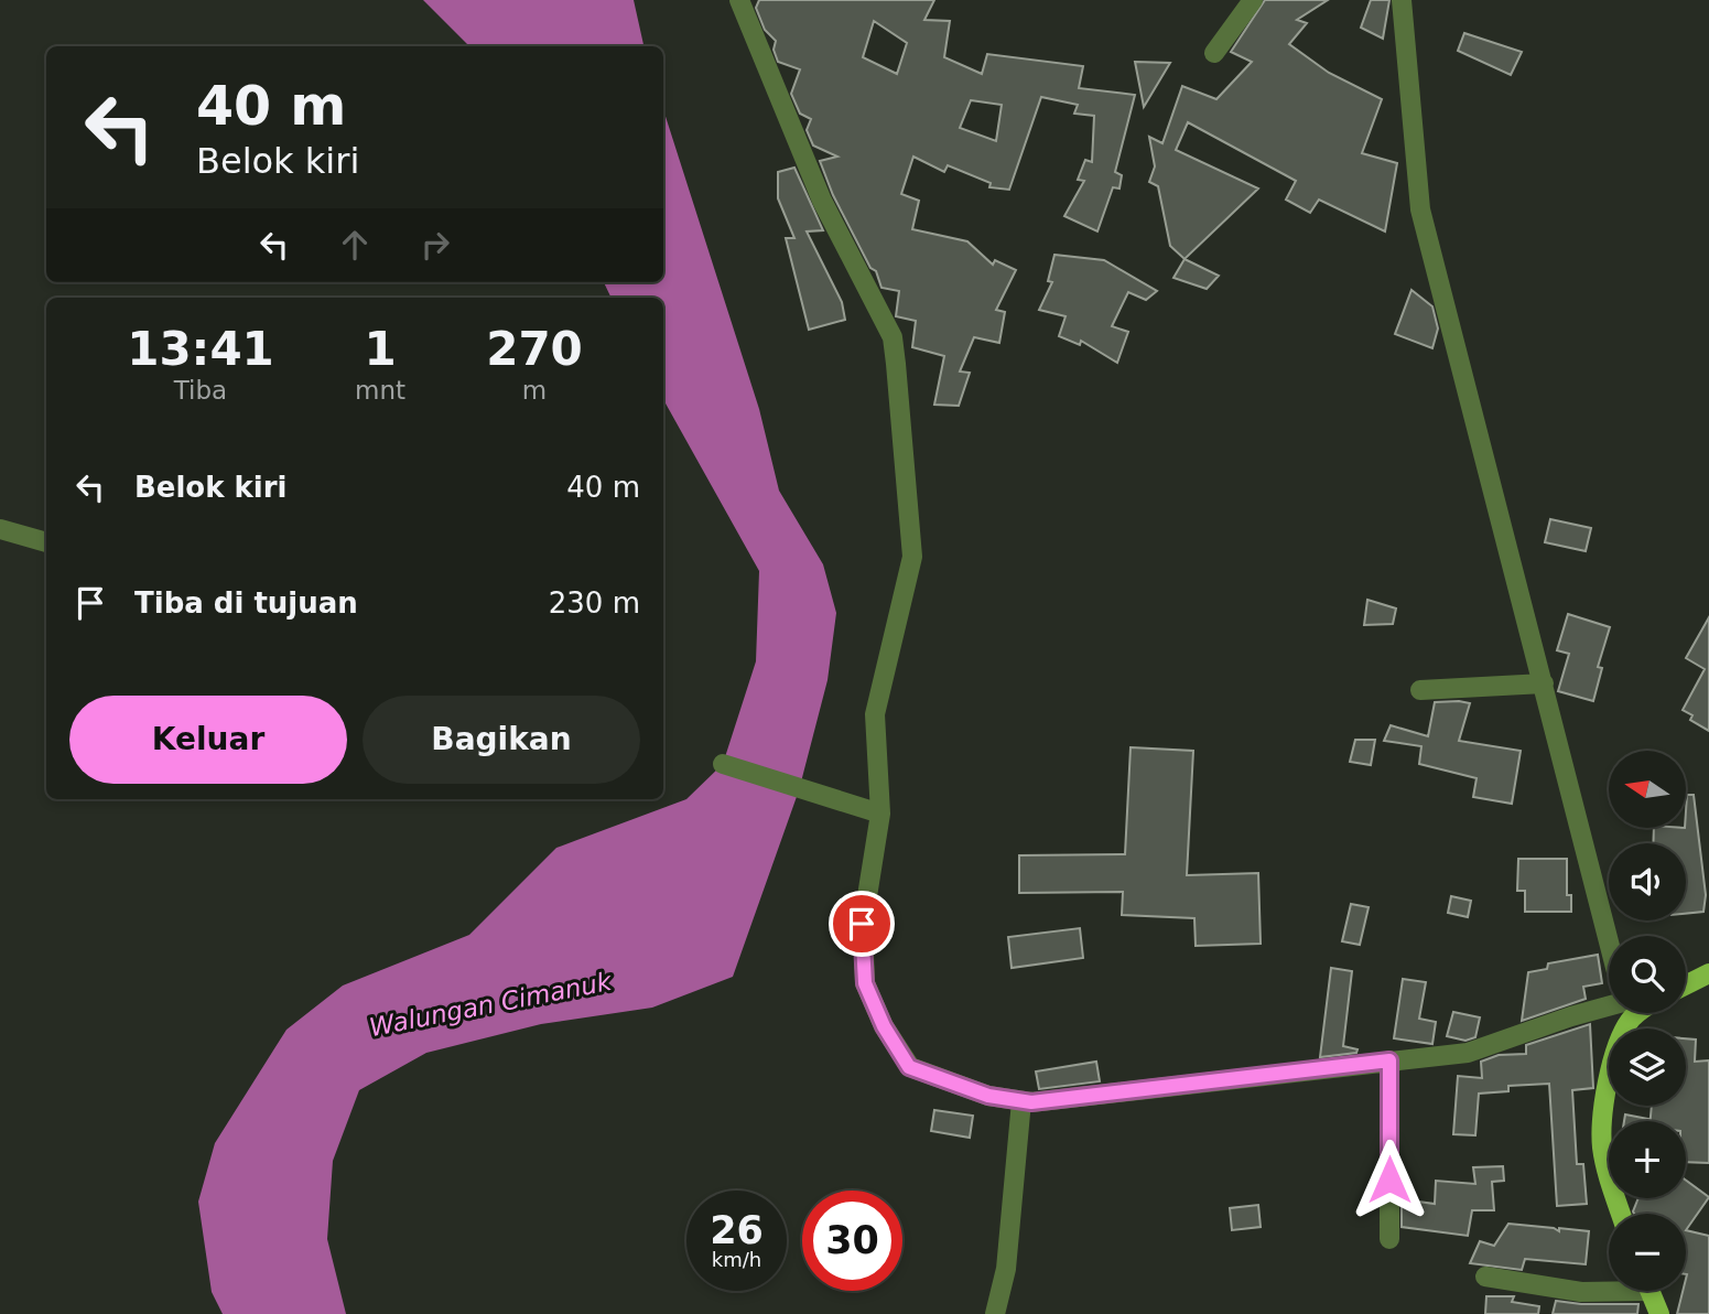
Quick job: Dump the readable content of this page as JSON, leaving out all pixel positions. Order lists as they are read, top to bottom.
{
  "water": ["Walungan Cimanuk"],
  "north": "left",
  "page": {
    "turn": ["40 m", "Belok kiri"],
    "eta": [
      "13:41",
      "Tiba",
      "1",
      "mnt",
      "270",
      "m"
    ],
    "list": [
      {
        "name": "Belok kiri",
        "value": "40 m"
      },
      {
        "name": "Tiba di tujuan",
        "value": "230 m"
      }
    ],
    "buttons": ["Keluar", "Bagikan"],
    "map_buttons": ["+", "−"],
    "speed": "26 km/h",
    "limit": "30"
  }
}
